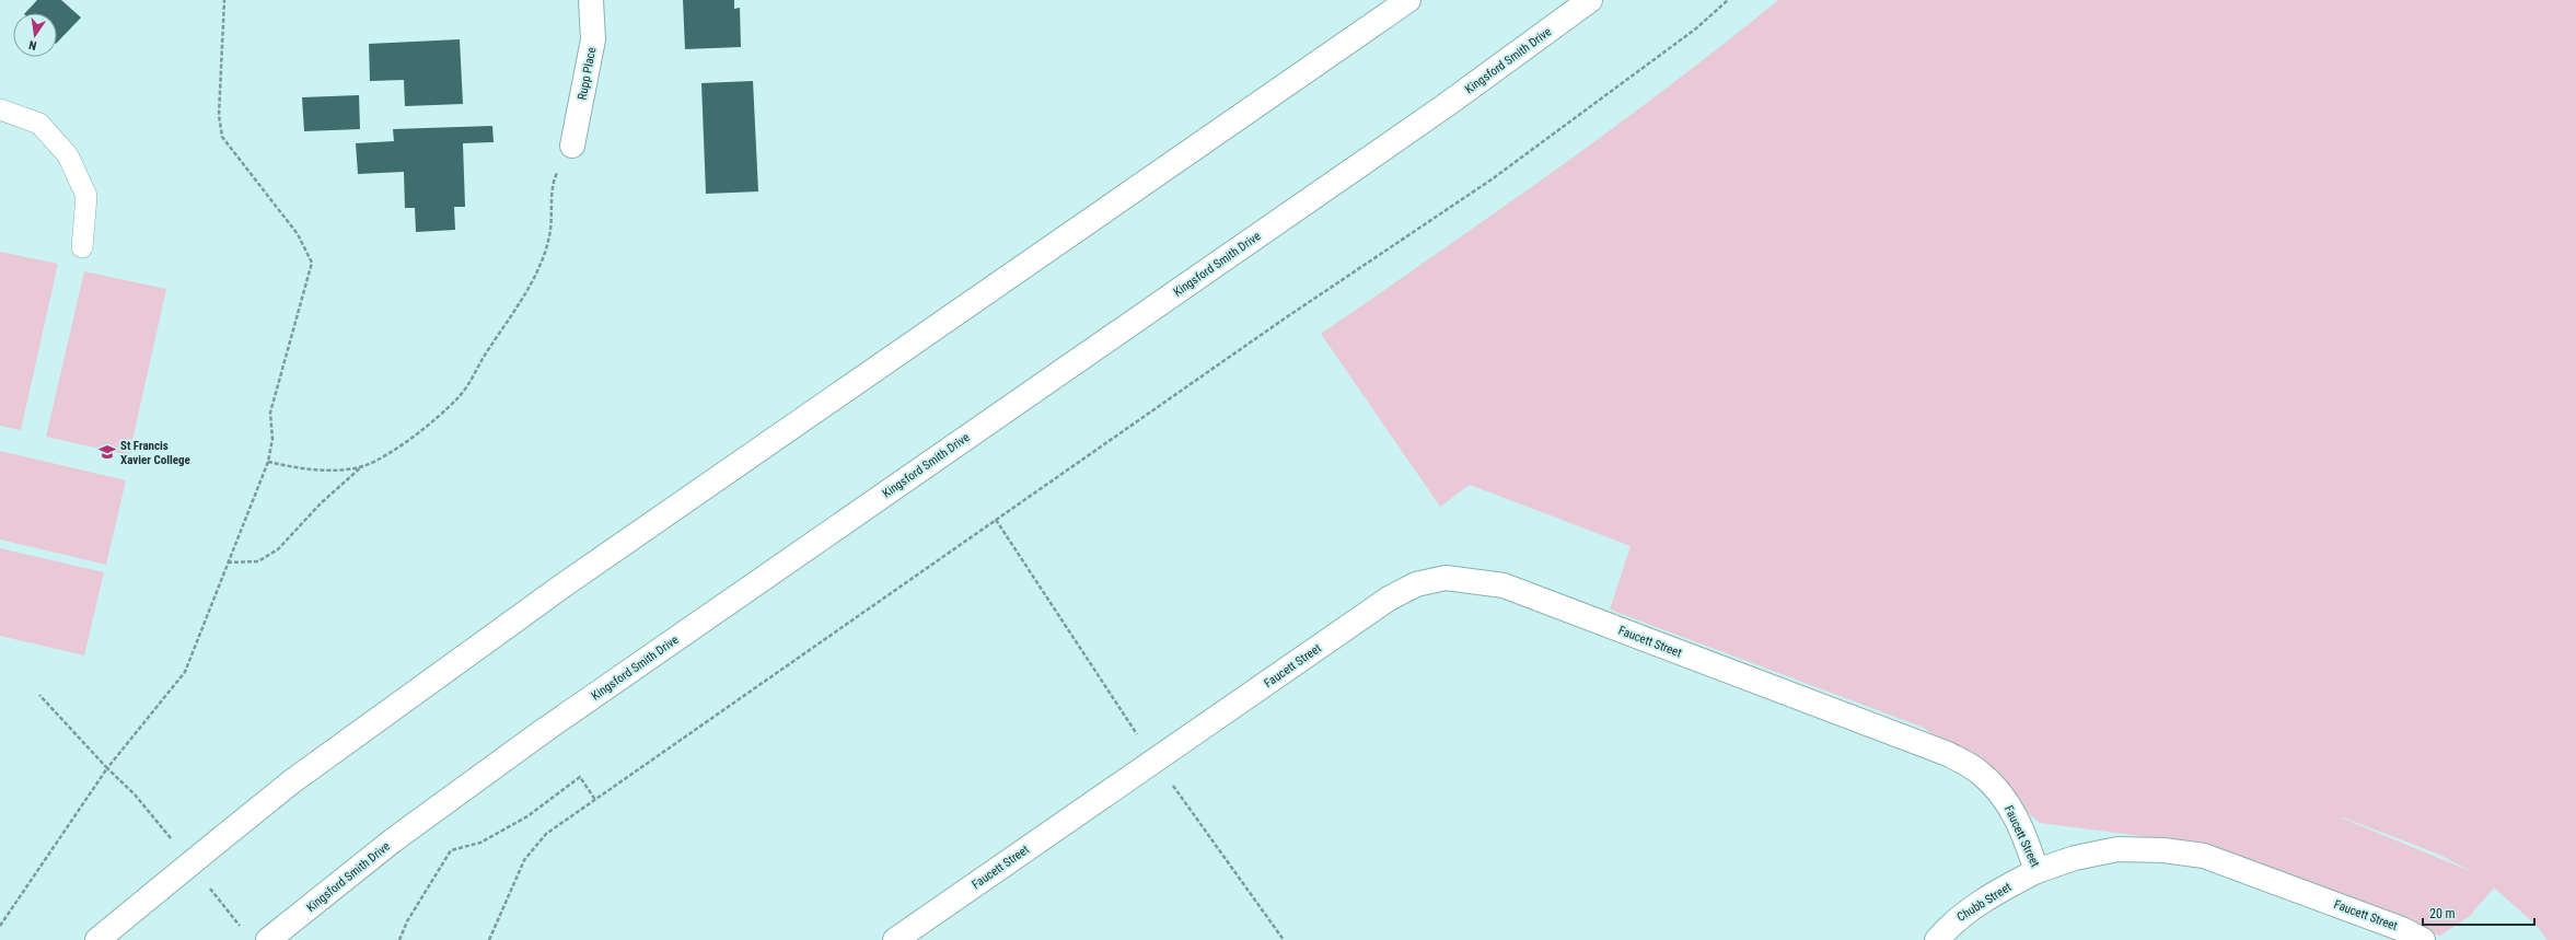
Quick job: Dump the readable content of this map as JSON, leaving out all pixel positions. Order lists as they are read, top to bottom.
{
  "streets": {
    "main road": [
      "Kingsford Smith Drive",
      "Rupp Place",
      "Faucett Street",
      "Chubb Street"
    ]
  },
  "crossings": [
    ["Faucett Street", "Chubb Street"]
  ],
  "places": {
    "school or university": ["St Francis Xavier College"]
  },
  "scale_bar": "20 m",
  "north": "bottom"
}
